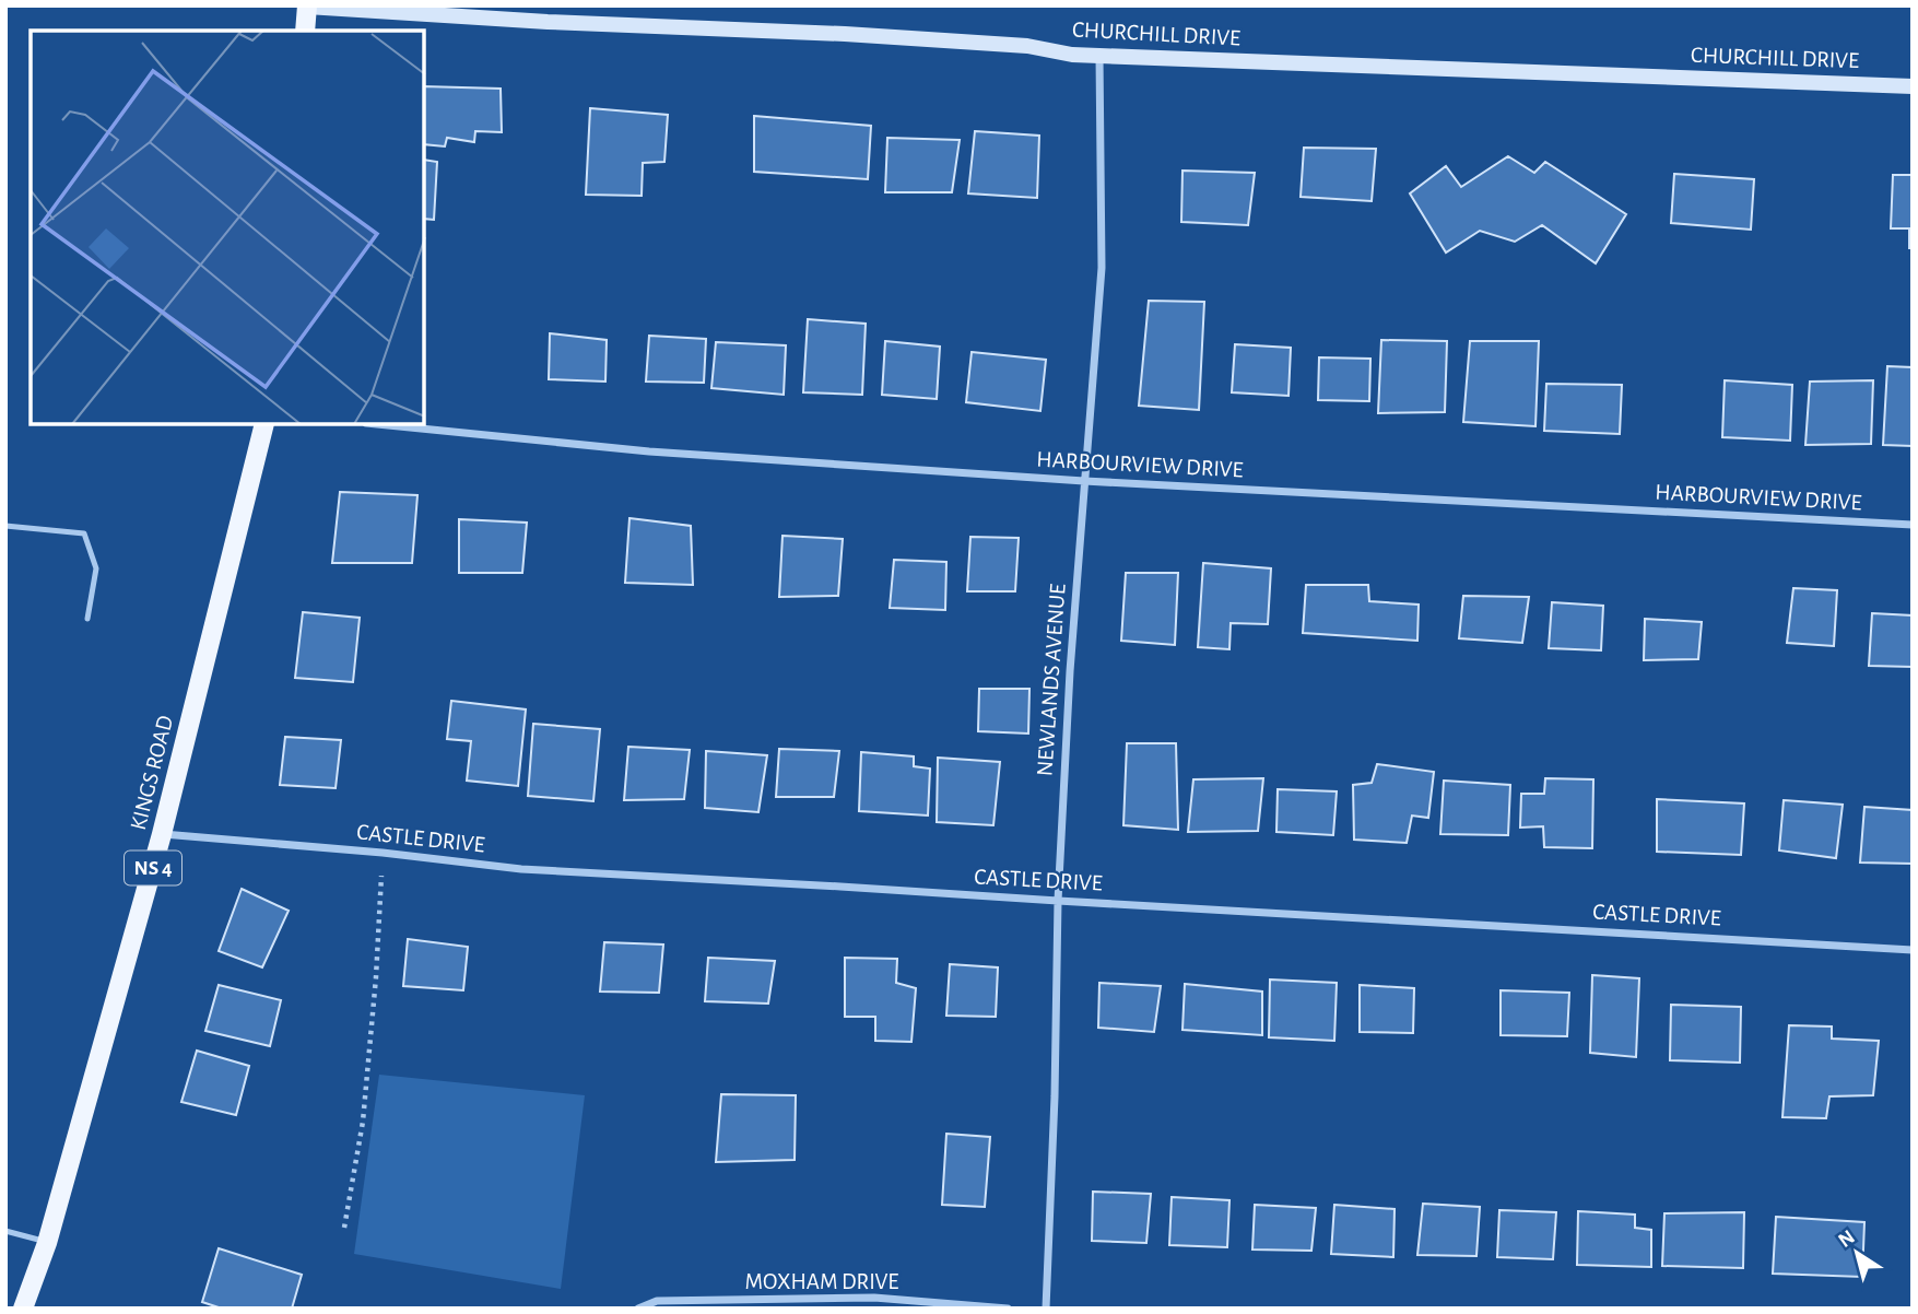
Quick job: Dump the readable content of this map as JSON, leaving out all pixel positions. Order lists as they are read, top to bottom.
{
  "streets": {
    "main road": ["KINGS ROAD", "NS 4"],
    "street": [
      "CHURCHILL DRIVE",
      "HARBOURVIEW DRIVE",
      "NEWLANDS AVENUE",
      "CASTLE DRIVE",
      "MOXHAM DRIVE"
    ]
  },
  "crossings": [
    ["CHURCHILL DRIVE", "NEWLANDS AVENUE"],
    ["HARBOURVIEW DRIVE", "NEWLANDS AVENUE"],
    ["NEWLANDS AVENUE", "CASTLE DRIVE"],
    ["KINGS ROAD", "CASTLE DRIVE"]
  ],
  "north": "top left"
}
